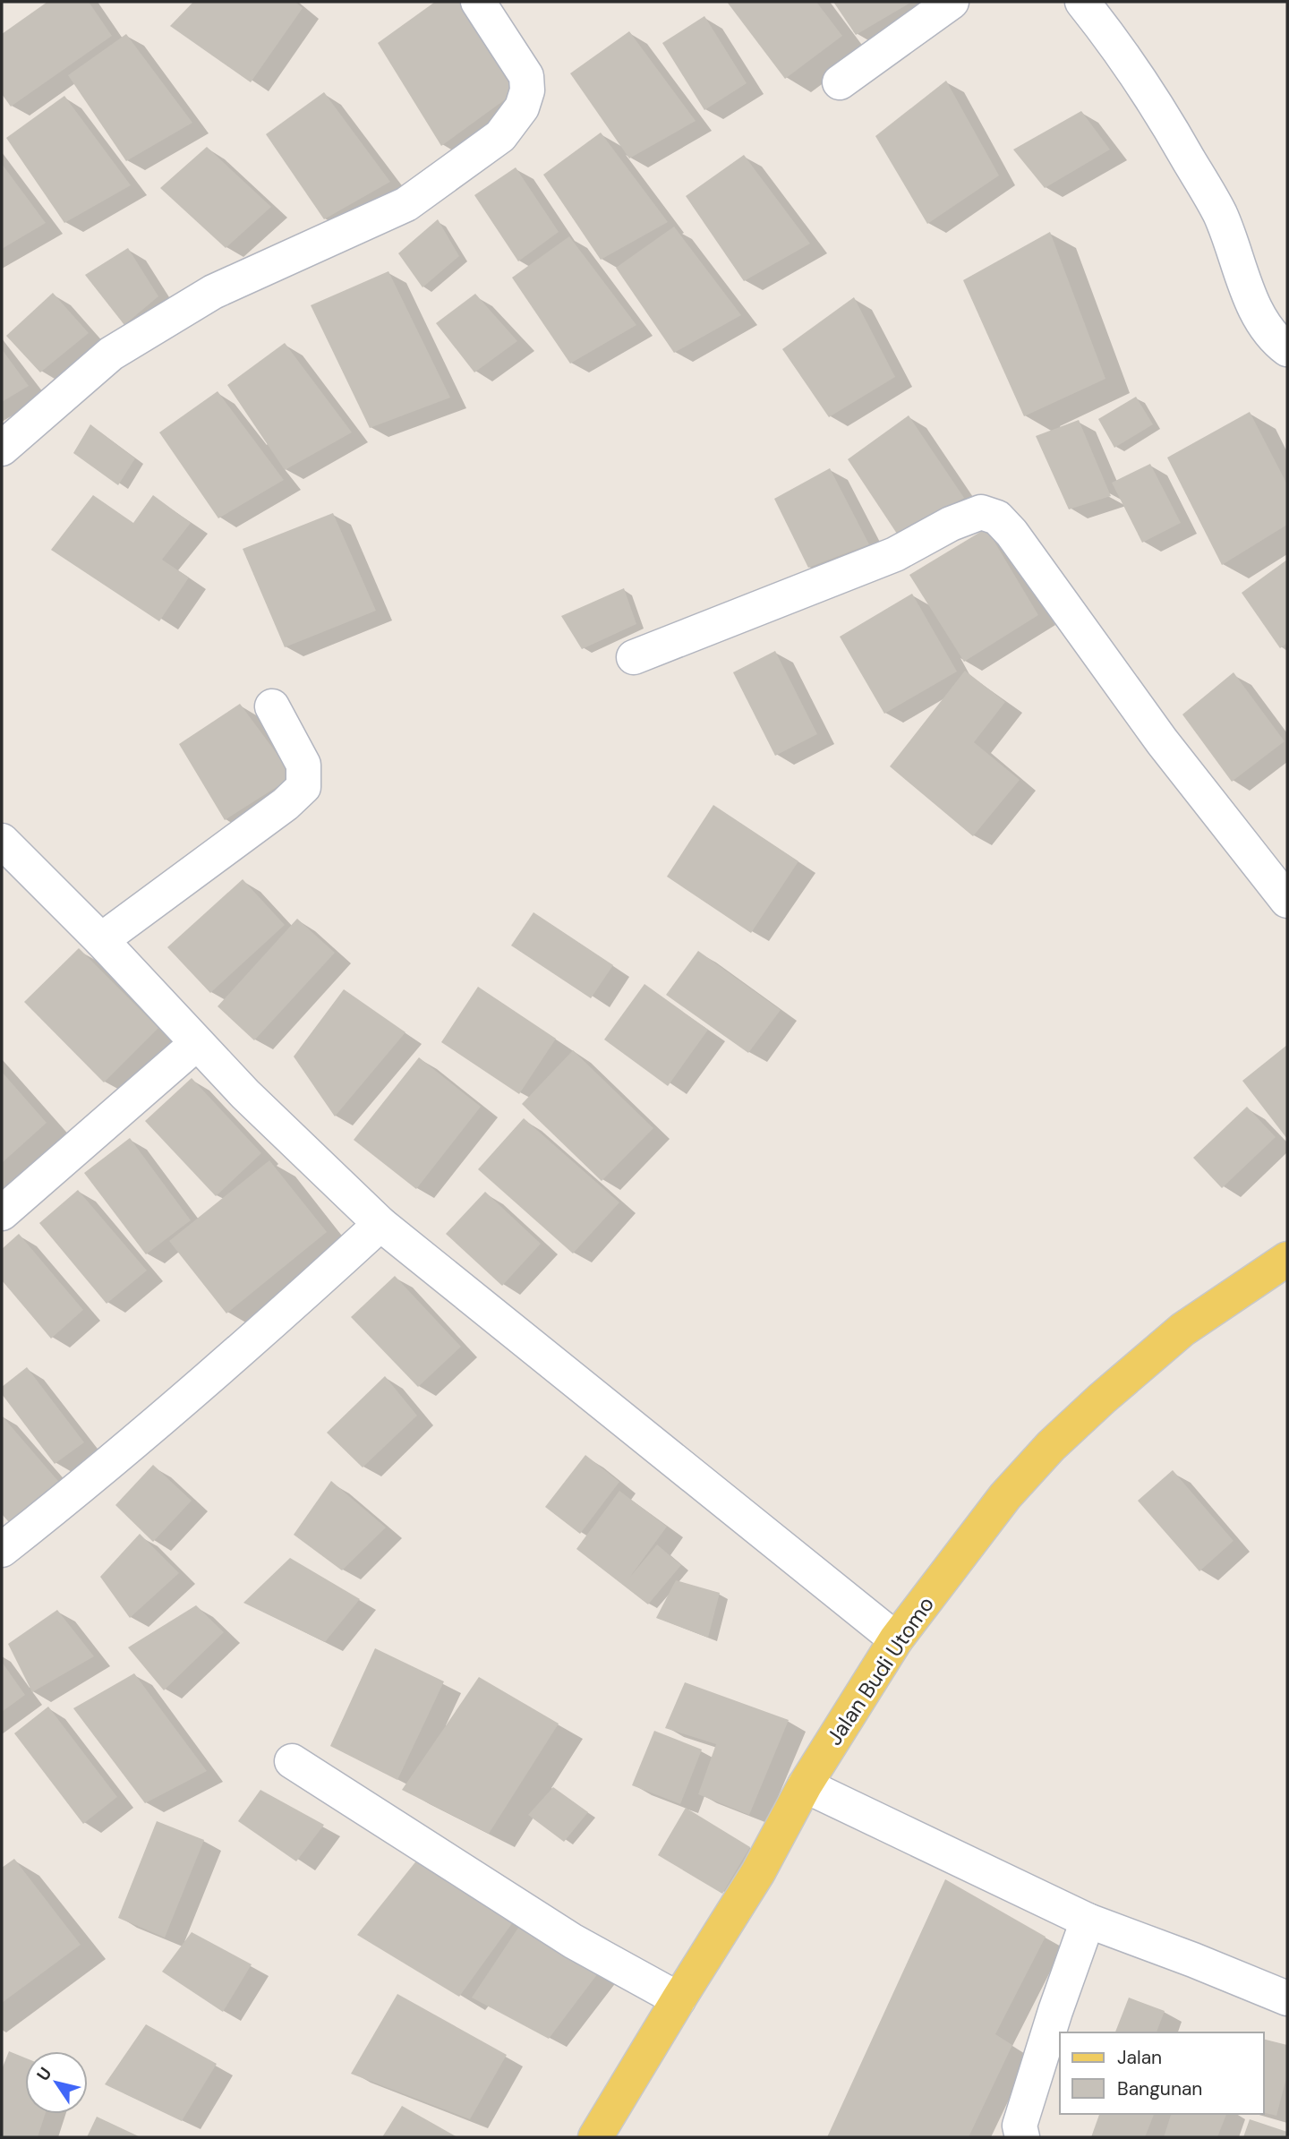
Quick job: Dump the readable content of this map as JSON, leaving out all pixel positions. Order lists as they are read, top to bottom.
{
  "streets": {
    "main road": ["Jalan Budi Utomo"]
  },
  "legend": ["Jalan", "Bangunan"],
  "north": "top left"
}
